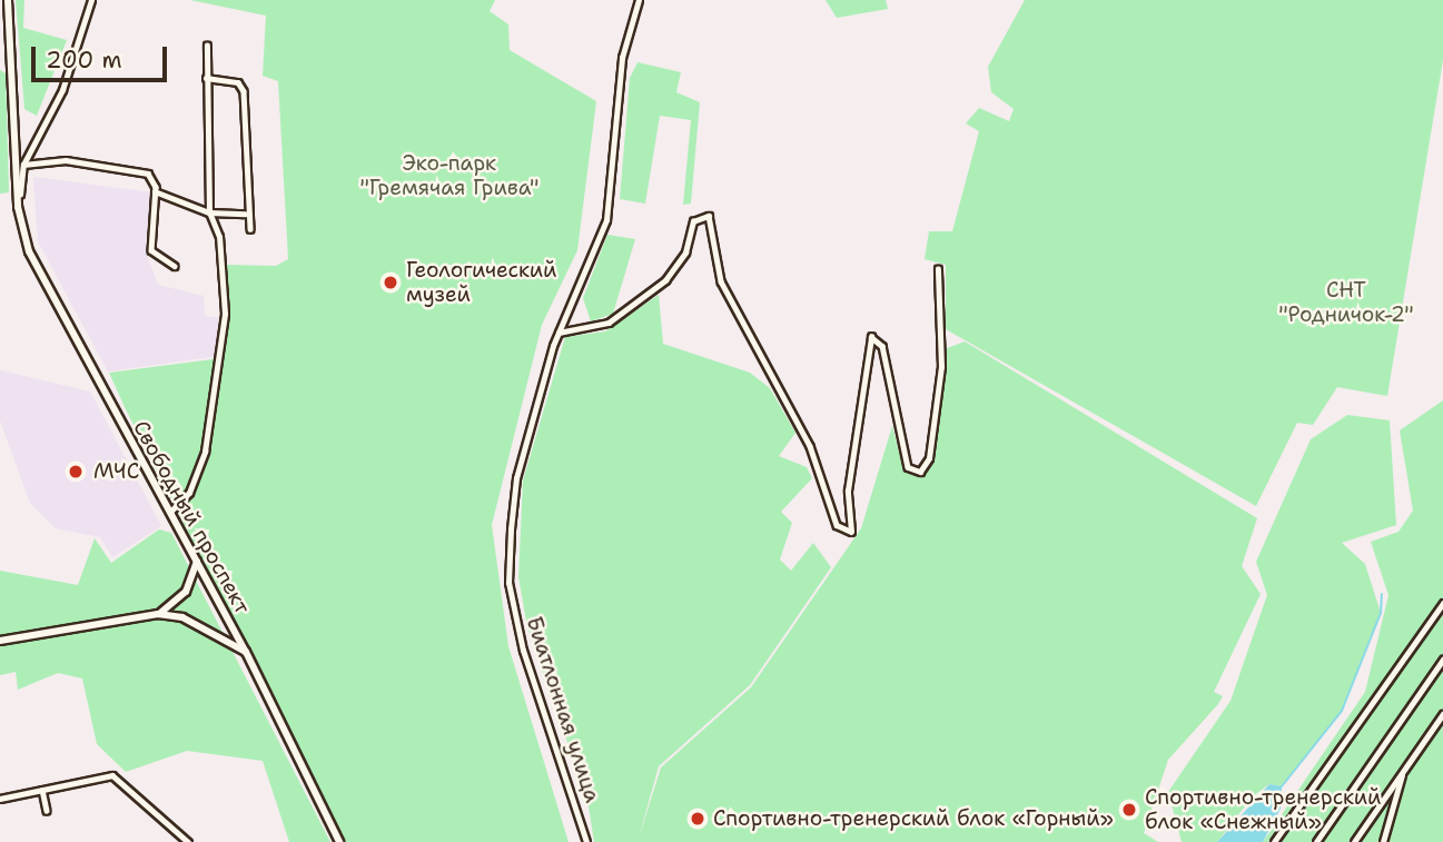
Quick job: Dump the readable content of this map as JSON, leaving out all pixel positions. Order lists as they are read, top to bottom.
{
  "streets": {
    "main road": ["Свободный проспект"],
    "street": ["Биатлонная улица"]
  },
  "parks": ["Эко-парк \"Гремячая Грива\"", "СНТ \"Родничок-2\""],
  "places": [
    "Геологический музей",
    "МЧС",
    "Спортивно-тренерский блок «Снежный»",
    "Спортивно-тренерский блок «Горный»"
  ],
  "scale_bar": "200 m"
}
